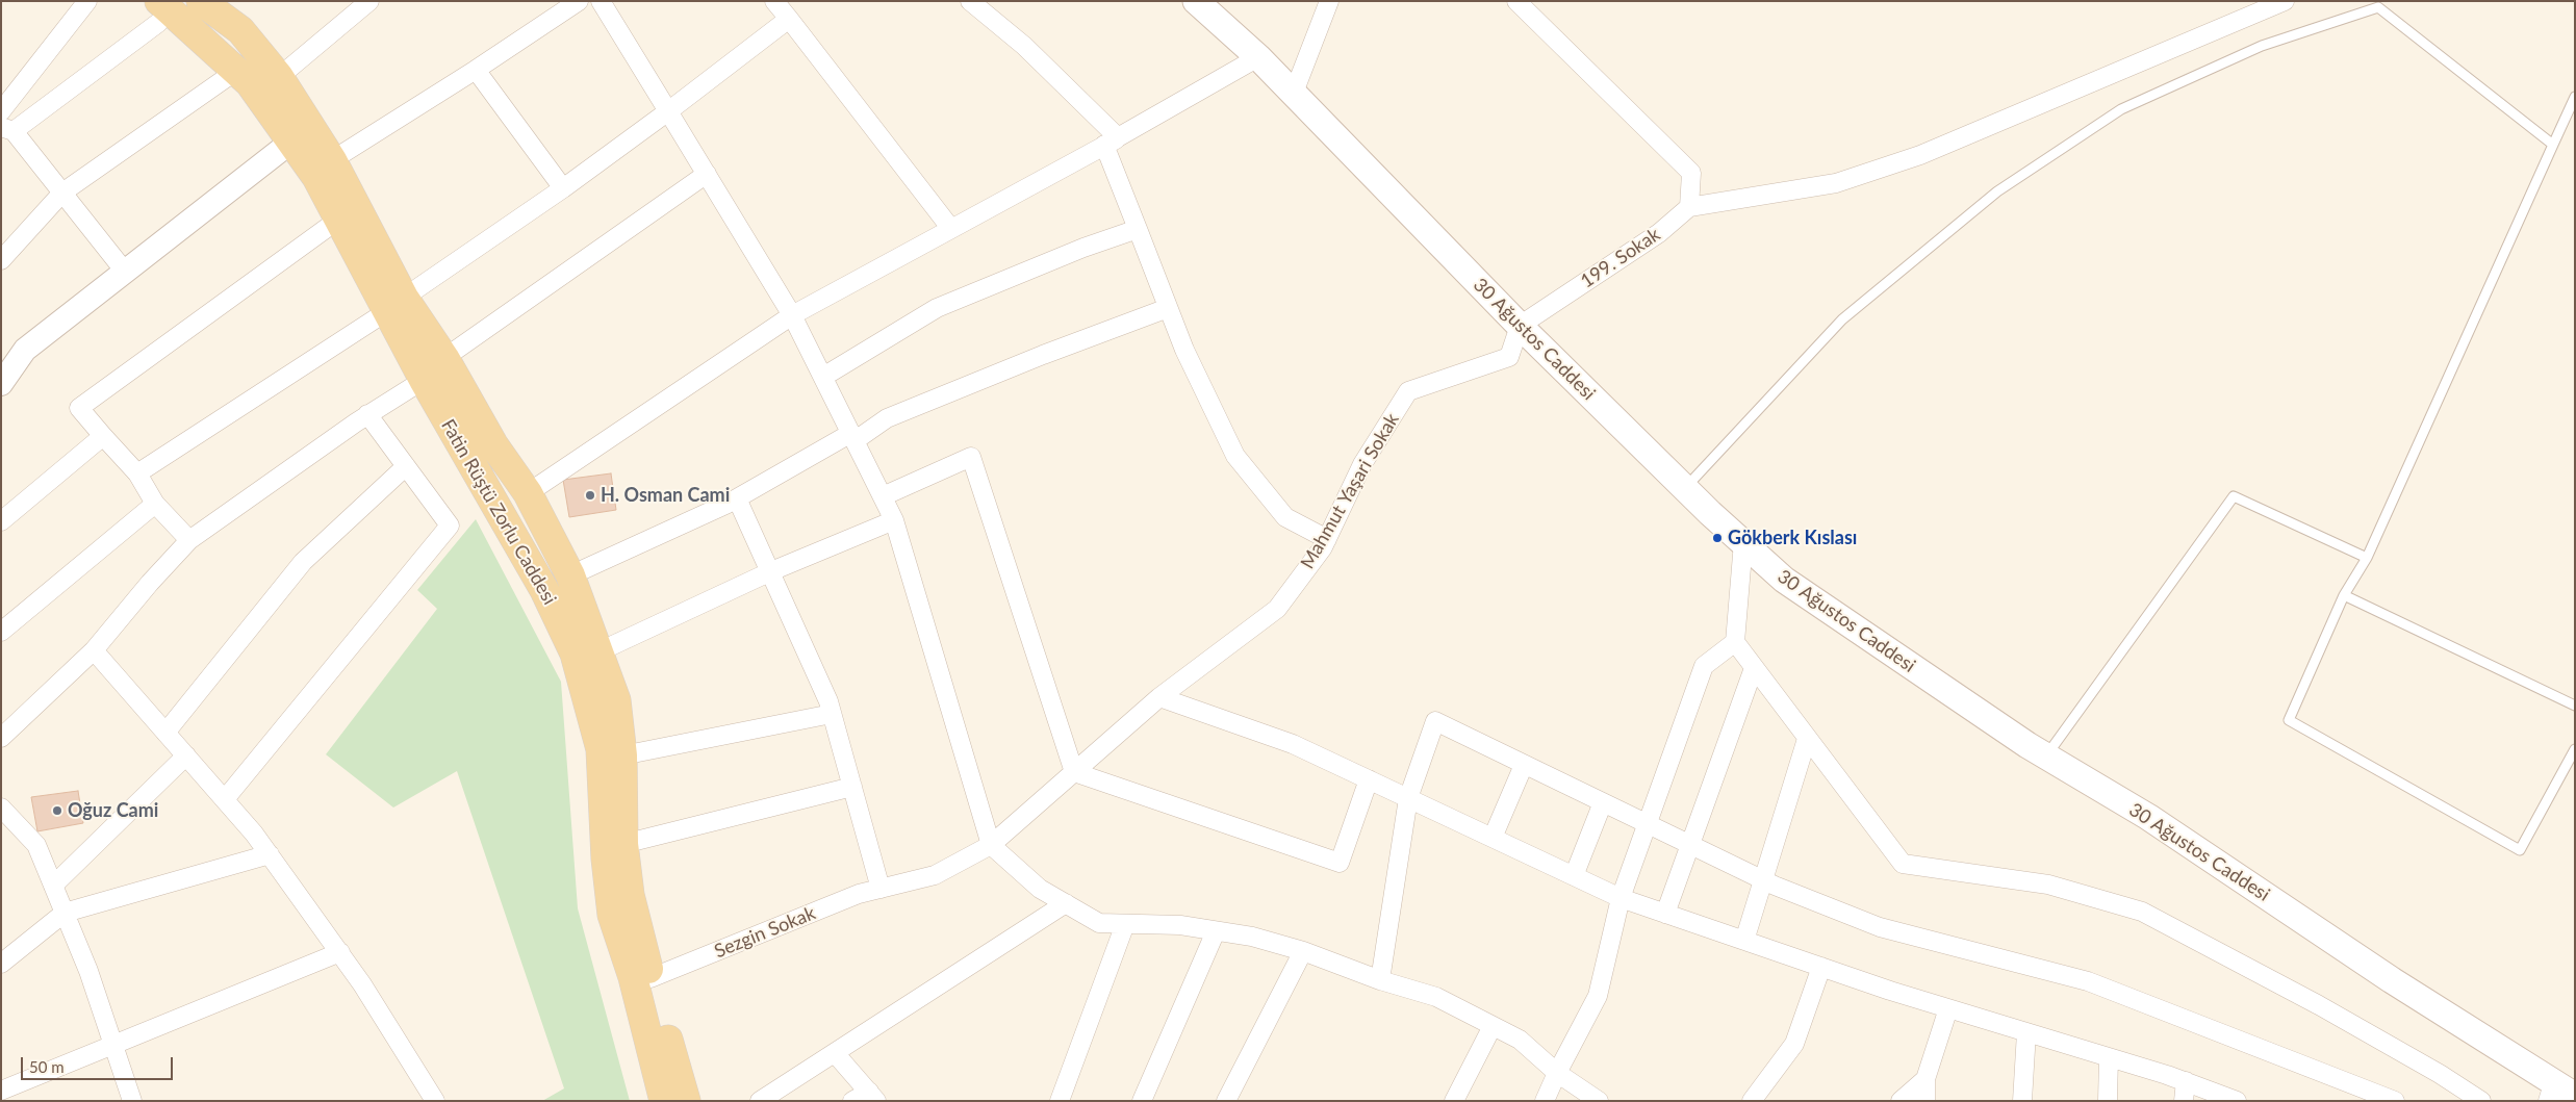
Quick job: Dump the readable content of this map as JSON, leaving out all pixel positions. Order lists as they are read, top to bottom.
{
  "streets": {
    "main road": ["30 Ağustos Caddesi", "Fatin Rüştü Zorlu Caddesi"],
    "street": ["199. Sokak", "Mahmut Yaşari Sokak", "Sezgin Sokak"]
  },
  "crossings": [
    ["199. Sokak", "30 Ağustos Caddesi"],
    ["199. Sokak", "Mahmut Yaşari Sokak"],
    ["30 Ağustos Caddesi", "Mahmut Yaşari Sokak"],
    ["Mahmut Yaşari Sokak", "Sezgin Sokak"],
    ["Fatin Rüştü Zorlu Caddesi", "Sezgin Sokak"]
  ],
  "places": ["H. Osman Cami", "Gökberk Kıslası", "Oğuz Cami"],
  "scale_bar": "50 m"
}
